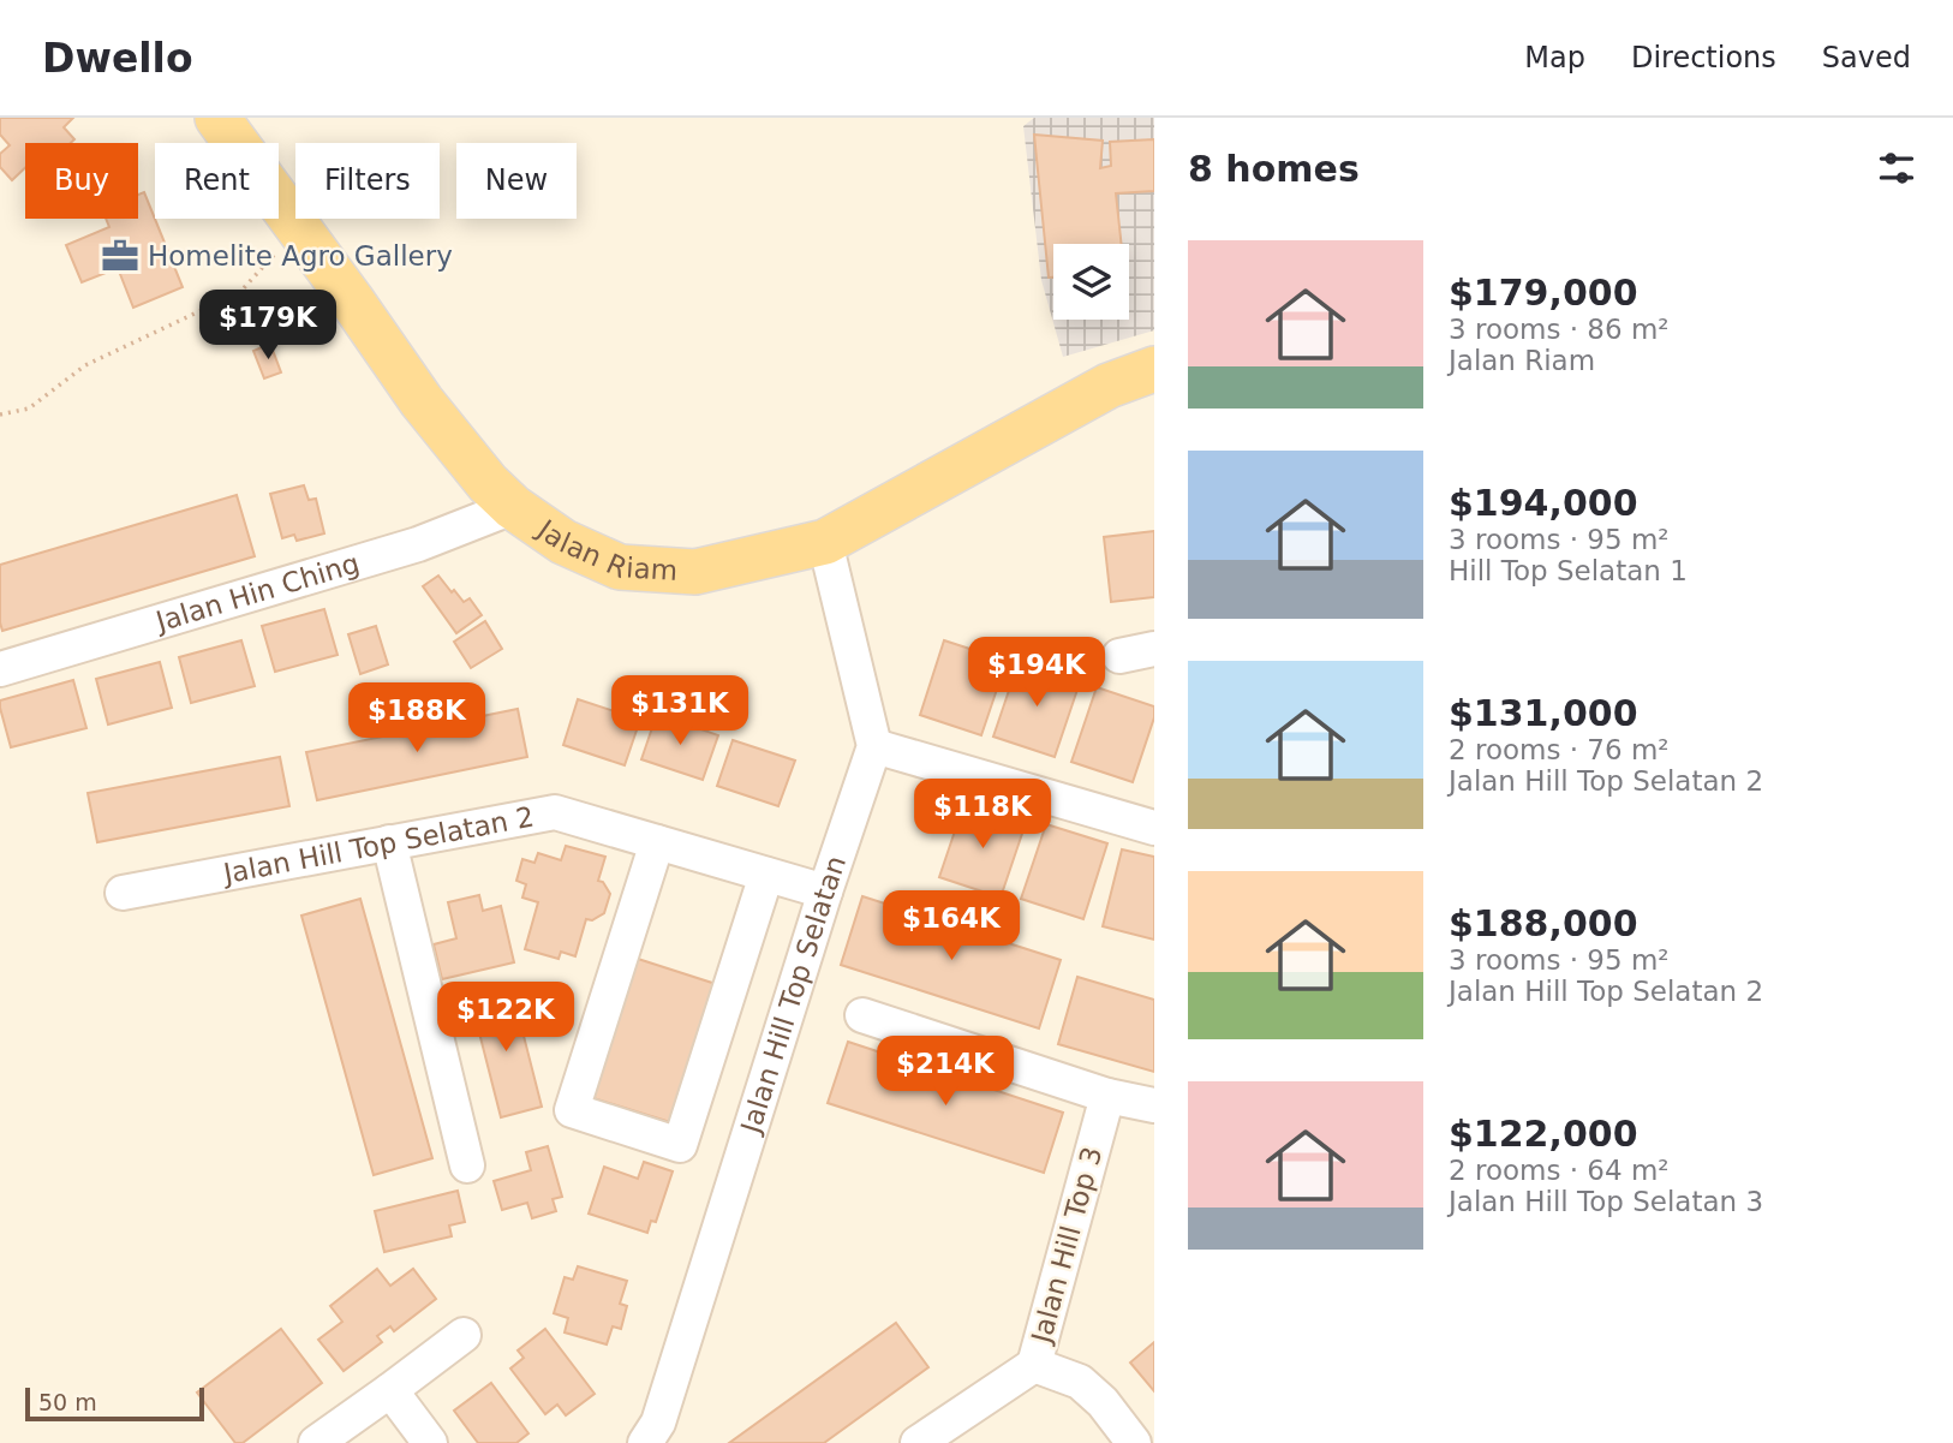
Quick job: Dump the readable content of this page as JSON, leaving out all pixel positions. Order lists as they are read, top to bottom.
{
  "streets": {
    "main road": ["Jalan Riam"],
    "street": [
      "Jalan Hin Ching",
      "Jalan Hill Top Selatan 2",
      "Jalan Hill Top Selatan",
      "Jalan Hill Top 3"
    ]
  },
  "crossings": [
    ["Jalan Riam", "Jalan Hin Ching"],
    ["Jalan Hill Top Selatan 2", "Jalan Hill Top Selatan"]
  ],
  "places": {
    "office": ["Homelite Agro Gallery"]
  },
  "scale_bar": "50 m",
  "page": {
    "header": "Dwello",
    "nav": ["Map", "Directions", "Saved"],
    "heading": "8 homes",
    "chip": [
      "Buy",
      "Rent",
      "Filters",
      "New"
    ],
    "list": [
      {
        "name": "$179,000",
        "note": "3 rooms · 86 m² · Jalan Riam"
      },
      {
        "name": "$194,000",
        "note": "3 rooms · 95 m² · Hill Top Selatan 1"
      },
      {
        "name": "$131,000",
        "note": "2 rooms · 76 m² · Jalan Hill Top Selatan 2"
      },
      {
        "name": "$188,000",
        "note": "3 rooms · 95 m² · Jalan Hill Top Selatan 2"
      },
      {
        "name": "$122,000",
        "note": "2 rooms · 64 m² · Jalan Hill Top Selatan 3"
      }
    ],
    "price": [
      "$179K",
      "$194K",
      "$131K",
      "$188K",
      "$118K",
      "$164K",
      "$122K",
      "$214K"
    ],
    "scale": "50 m"
  }
}
